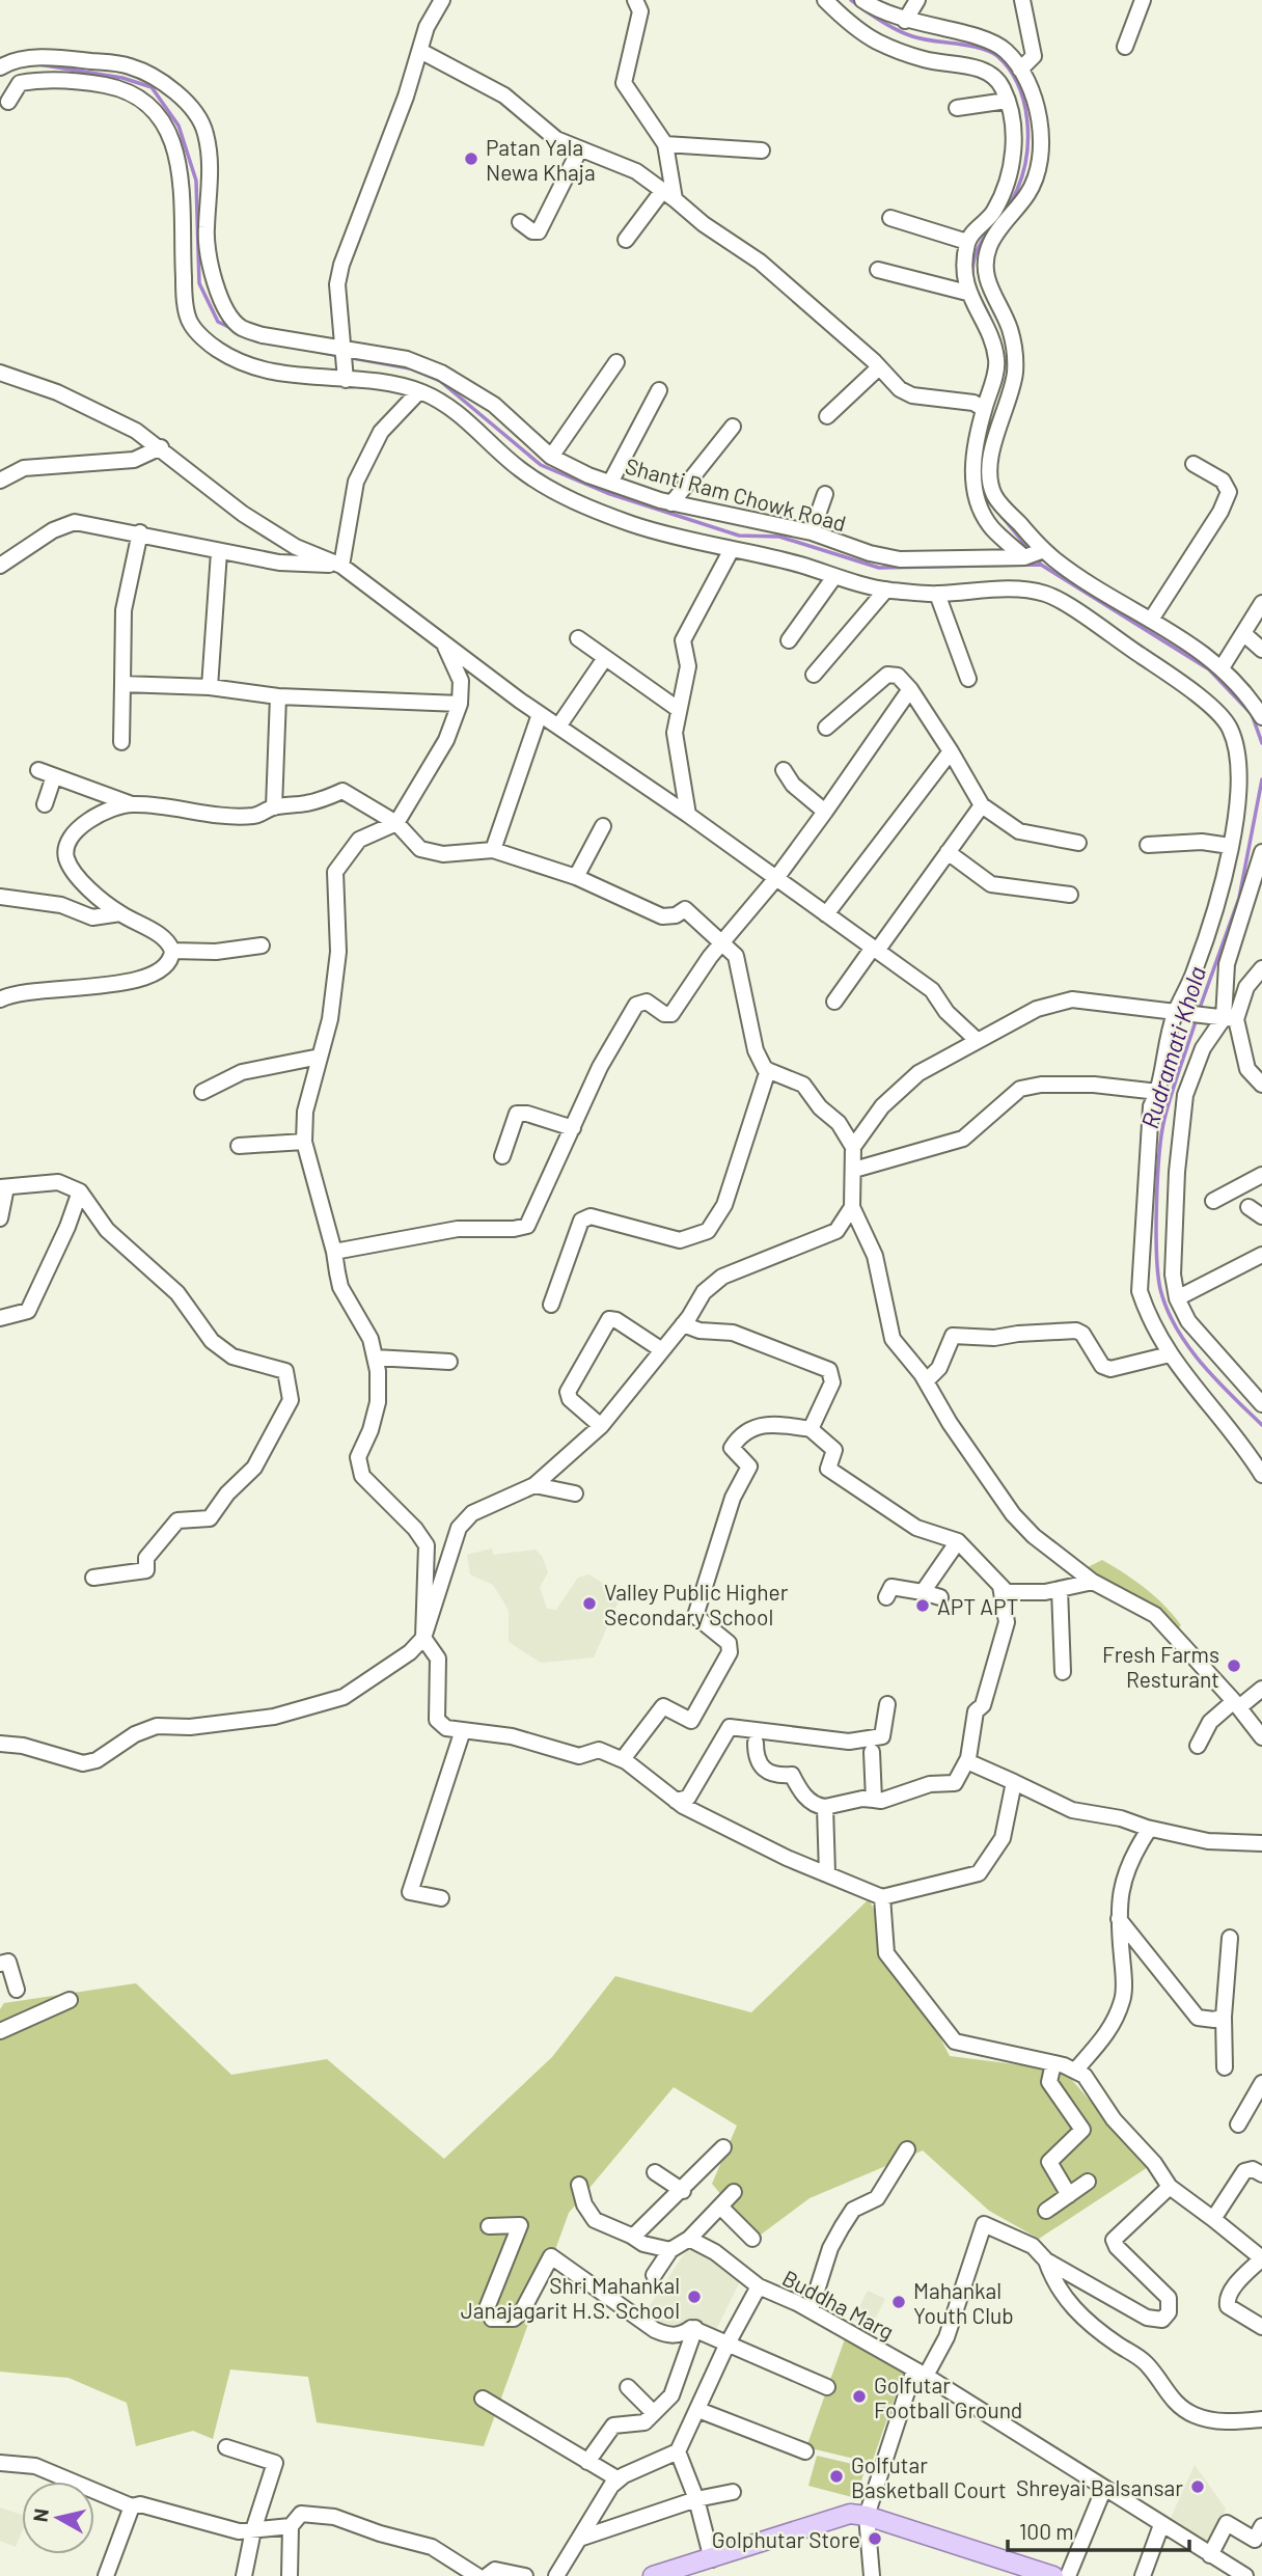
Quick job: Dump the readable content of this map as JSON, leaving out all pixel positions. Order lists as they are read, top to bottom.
{
  "streets": {
    "street": ["Shanti Ram Chowk Road", "Buddha Marg"]
  },
  "water": ["Rudramati Khola"],
  "places": [
    "Patan Yala Newa Khaja",
    "Valley Public Higher Secondary School",
    "APT APT",
    "Fresh Farms Resturant",
    "Shri Mahankal Janajagarit H.S. School",
    "Mahankal Youth Club",
    "Golfutar Football Ground",
    "Golfutar Basketball Court",
    "Shreyai Balsansar",
    "Golphutar Store"
  ],
  "scale_bar": "100 m",
  "north": "left"
}
